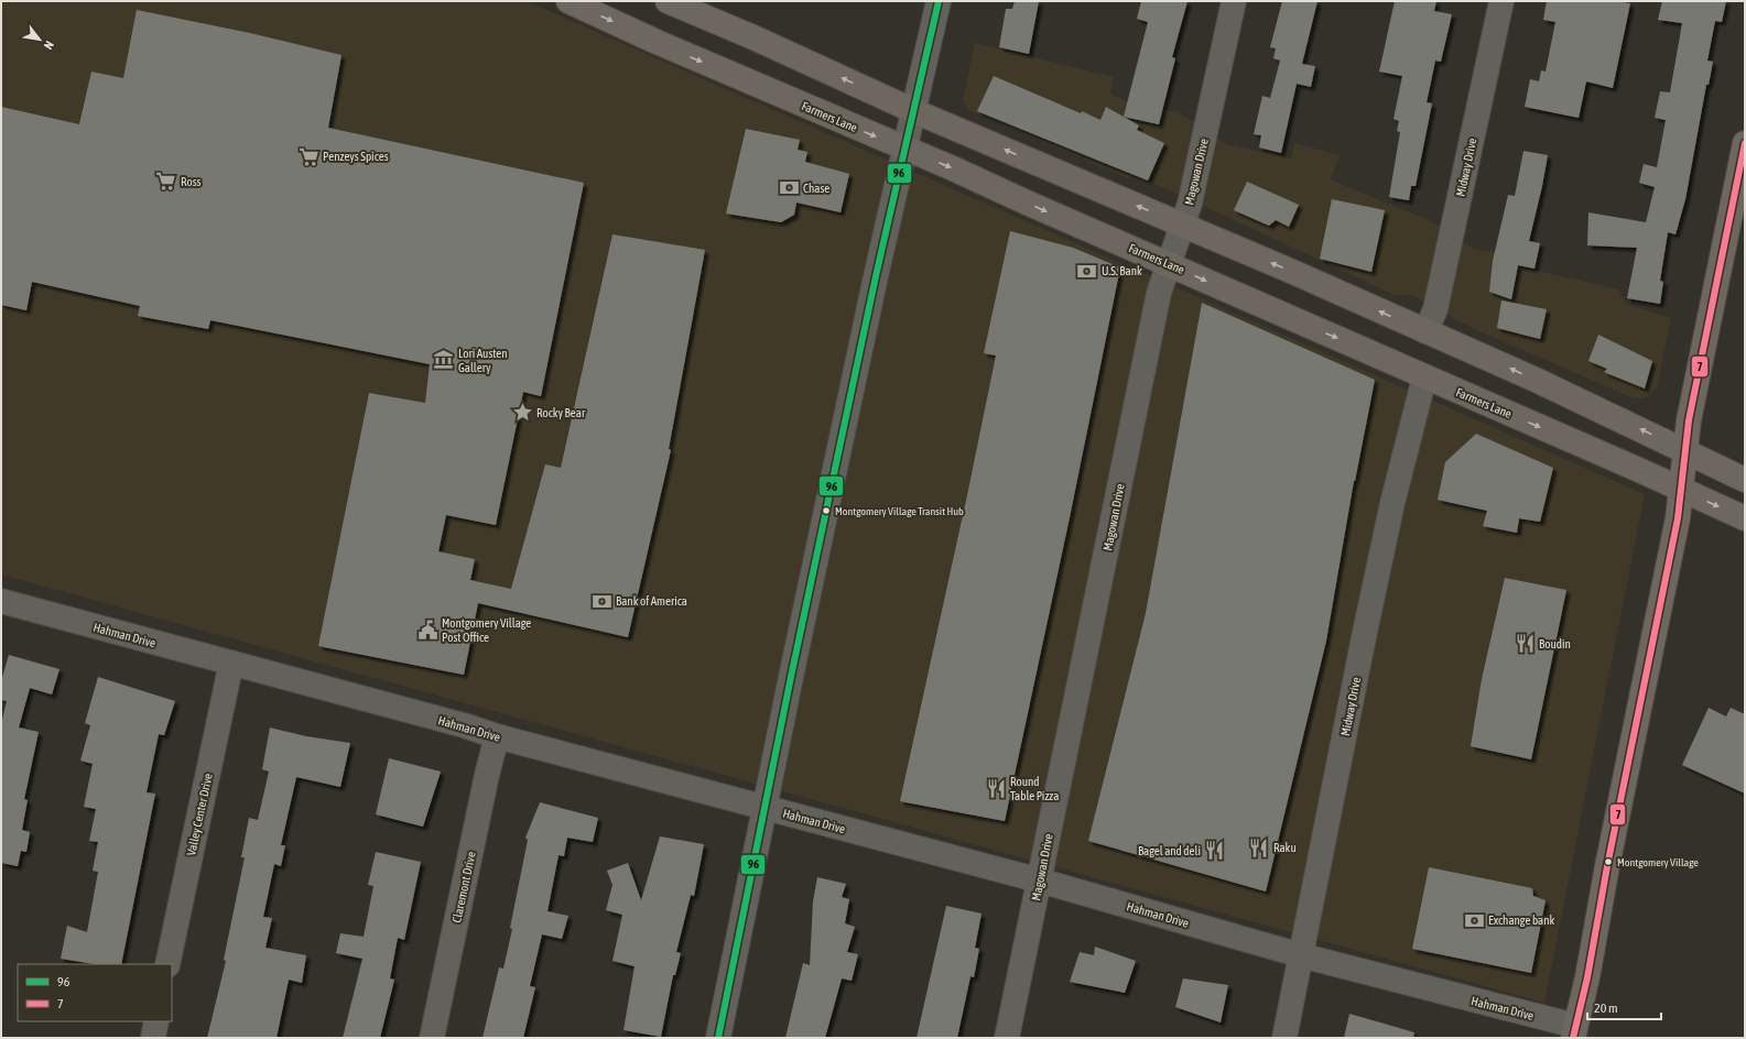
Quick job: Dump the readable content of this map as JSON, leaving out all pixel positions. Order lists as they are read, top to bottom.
{
  "streets": {
    "main road": ["Farmers Lane"],
    "street": [
      "Midway Drive",
      "Magowan Drive",
      "Hahman Drive",
      "Valley Center Drive",
      "Claremont Drive"
    ]
  },
  "crossings": [
    ["Farmers Lane", "Midway Drive"],
    ["Farmers Lane", "Magowan Drive"],
    ["Midway Drive", "Hahman Drive"],
    ["Magowan Drive", "Hahman Drive"],
    ["Hahman Drive", "Valley Center Drive"],
    ["Hahman Drive", "Claremont Drive"]
  ],
  "places": {
    "supermarket": ["Penzeys Spices", "Ross"],
    "bank": [
      "Chase",
      "U.S. Bank",
      "Bank of America",
      "Exchange bank"
    ],
    "museum": ["Lori Austen Gallery"],
    "place": ["Rocky Bear"],
    "other": ["Montgomery Village Transit Hub", "Montgomery Village"],
    "public building": ["Montgomery Village Post Office"],
    "restaurant": [
      "Boudin",
      "Round Table Pizza",
      "Raku",
      "Bagel and deli"
    ]
  },
  "lines": ["transit line 96", "transit line 7"],
  "legend": ["96", "7"],
  "scale_bar": "20 m",
  "north": "bottom right"
}
